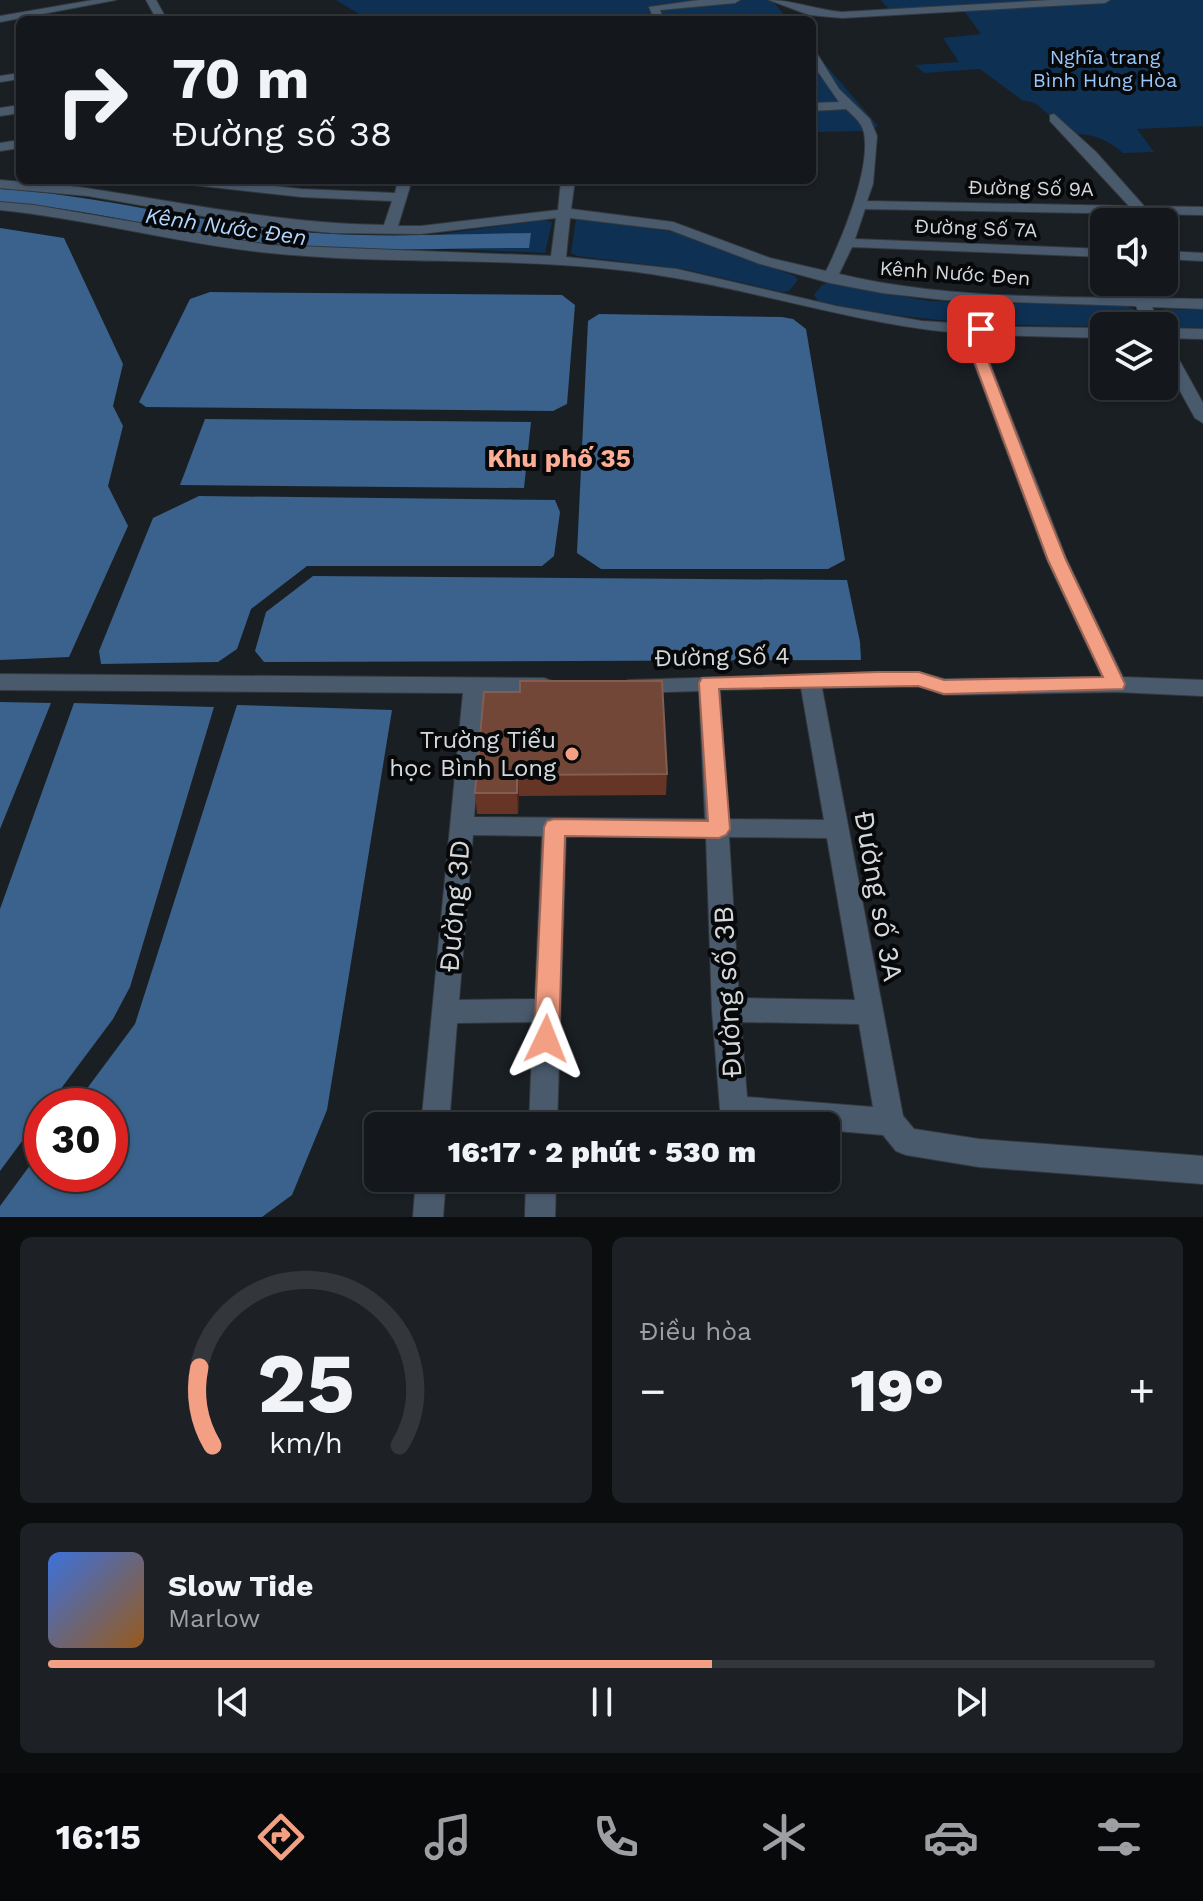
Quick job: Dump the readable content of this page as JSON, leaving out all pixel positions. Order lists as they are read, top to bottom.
{
  "streets": {
    "street": [
      "Đường Số 9A",
      "Đường Số 7A",
      "Kênh Nước Đen",
      "Đường Số 4",
      "Đường số 3A",
      "Đường 3D",
      "Đường số 3B"
    ]
  },
  "crossings": [
    ["Đường Số 4", "Đường số 3A"],
    ["Đường Số 4", "Đường số 3B"],
    ["Đường số 3A", "Đường số 3B"]
  ],
  "districts": ["Khu phố 35"],
  "water": ["Kênh Nước Đen"],
  "parks": ["Nghĩa trang Bình Hưng Hòa"],
  "places": ["Trường Tiểu học Bình Long"],
  "page": {
    "turn": ["70 m", "Đường số 38"],
    "limit": "30",
    "trip": "16:17 · 2 phút · 530 m",
    "tile": "Điều hòa",
    "heat": ["−", "19°", "+"],
    "song": ["Slow Tide", "Marlow"],
    "tabs": "16:15",
    "gauge": ["25", "km/h"]
  }
}
